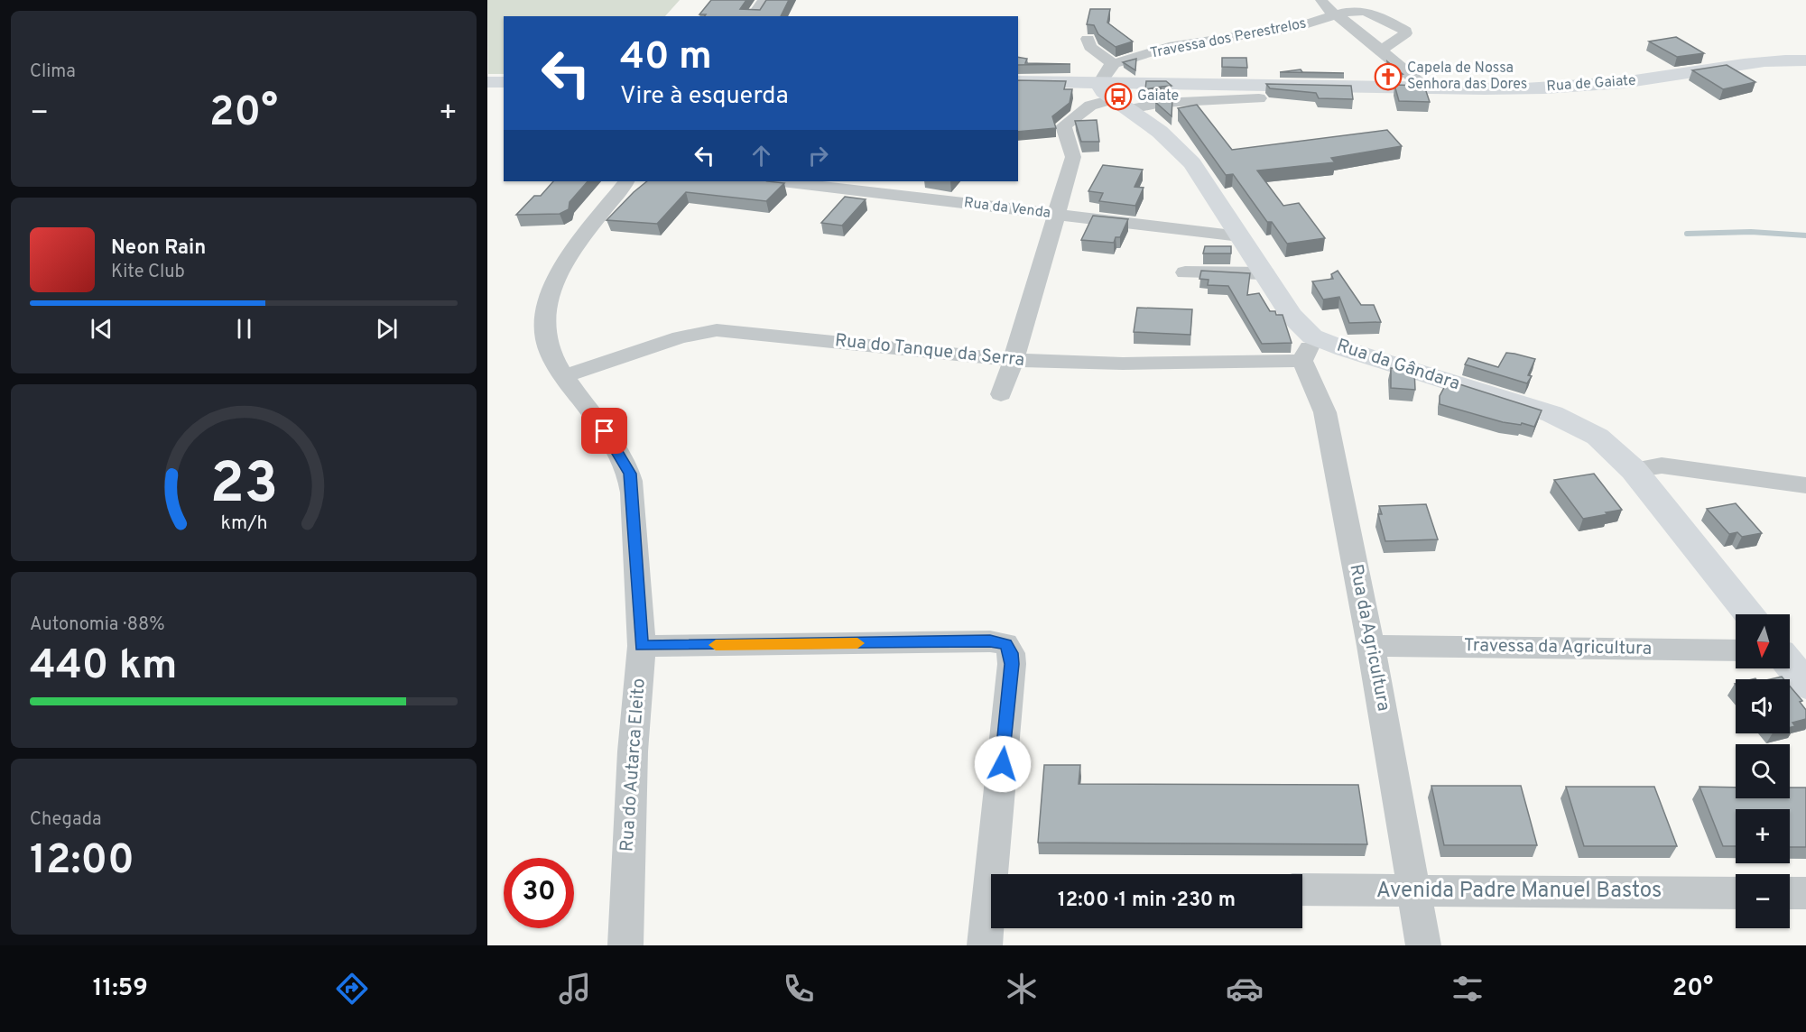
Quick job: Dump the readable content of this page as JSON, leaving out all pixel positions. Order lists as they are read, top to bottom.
{
  "streets": {
    "main road": ["Rua de Gaiate", "Rua da Gândara"],
    "street": [
      "Travessa dos Perestrelos",
      "Rua da Venda",
      "Rua do Tanque da Serra",
      "Rua da Agricultura",
      "Travessa da Agricultura",
      "Rua do Autarca Eleito",
      "Avenida Padre Manuel Bastos"
    ]
  },
  "crossings": [
    ["Travessa dos Perestrelos", "Rua de Gaiate"],
    ["Travessa dos Perestrelos", "Rua da Gândara"],
    ["Rua de Gaiate", "Rua da Gândara"],
    ["Rua da Venda", "Rua da Gândara"],
    ["Rua do Tanque da Serra", "Rua da Gândara"],
    ["Rua do Tanque da Serra", "Rua da Agricultura"],
    ["Rua do Tanque da Serra", "Rua do Autarca Eleito"],
    ["Rua da Gândara", "Rua da Agricultura"],
    ["Rua da Agricultura", "Travessa da Agricultura"],
    ["Rua da Agricultura", "Avenida Padre Manuel Bastos"]
  ],
  "places": {
    "church": ["Capela de Nossa Senhora das Dores"],
    "bus stop": ["Gaiate"]
  },
  "north": "bottom",
  "page": {
    "tile": [
      "Clima",
      ["Autonomia · 88%", "440 km"],
      ["Chegada", "12:00"]
    ],
    "turn": ["40 m", "Vire à esquerda"],
    "heat": ["−", "20°", "+"],
    "song": ["Neon Rain", "Kite Club"],
    "map_buttons": ["+", "−"],
    "limit": "30",
    "trip": "12:00 · 1 min · 230 m",
    "tabs": ["11:59", "20°"],
    "gauge": ["23", "km/h"]
  }
}
